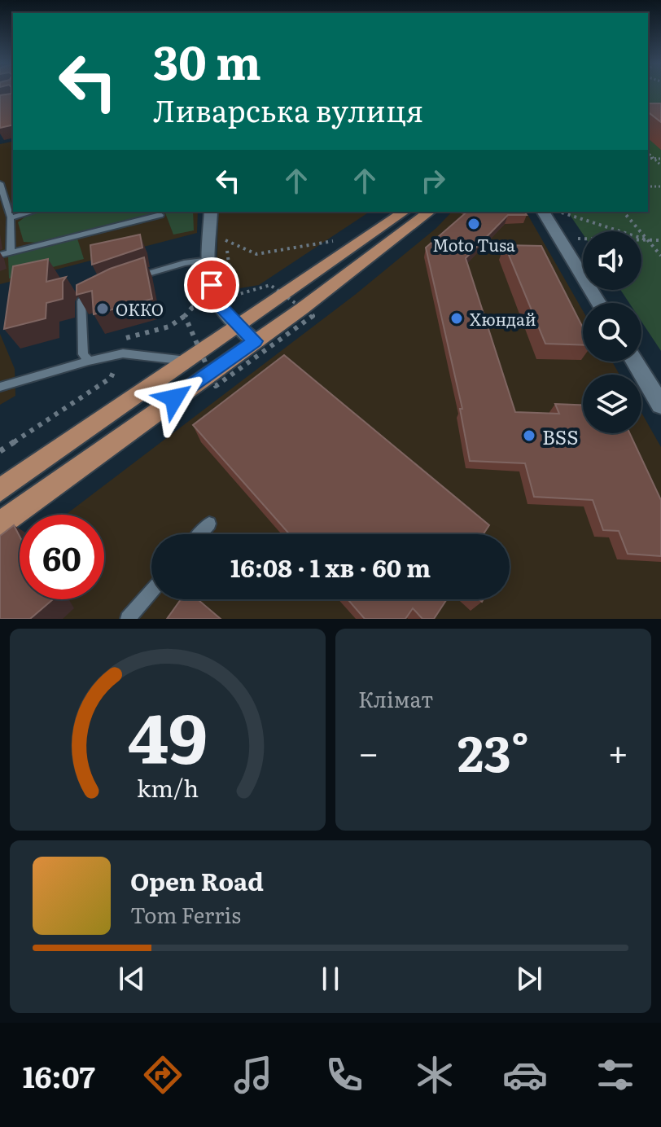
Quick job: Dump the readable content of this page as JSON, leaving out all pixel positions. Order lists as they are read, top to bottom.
{
  "places": [
    "Moto Tusa",
    "ОККО",
    "Хюндай",
    "BSS"
  ],
  "page": {
    "turn": ["30 m", "Ливарська вулиця"],
    "limit": "60",
    "trip": "16:08 · 1 хв · 60 m",
    "tile": "Клімат",
    "heat": ["−", "23°", "+"],
    "song": ["Open Road", "Tom Ferris"],
    "tabs": "16:07",
    "gauge": ["49", "km/h"]
  }
}
